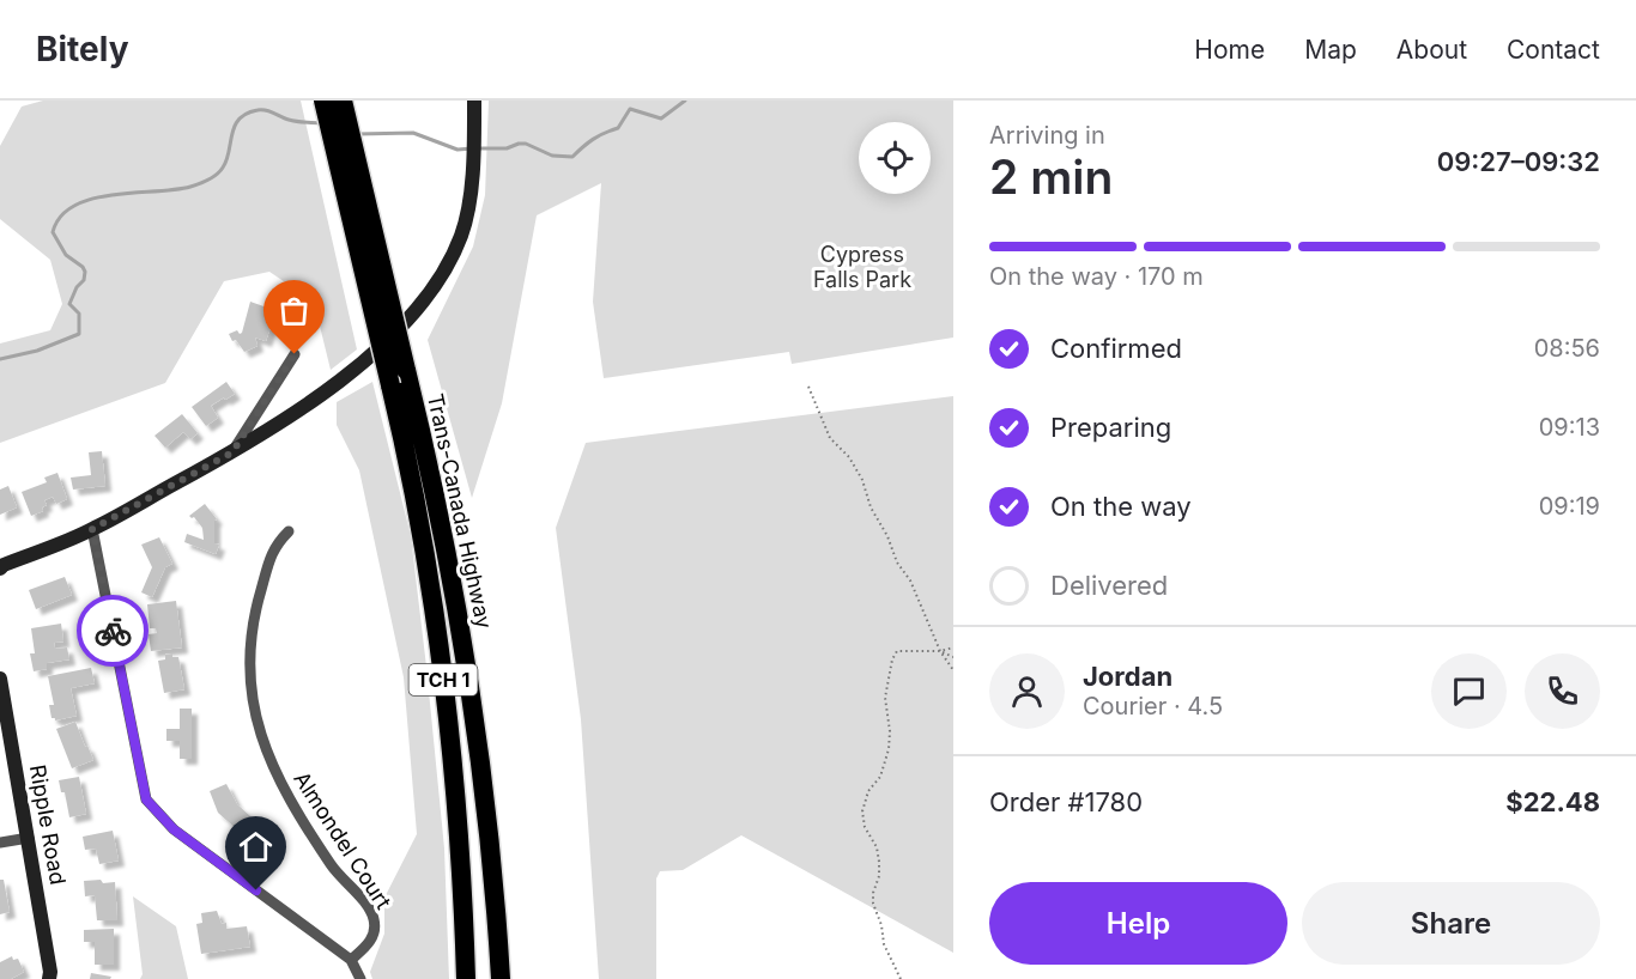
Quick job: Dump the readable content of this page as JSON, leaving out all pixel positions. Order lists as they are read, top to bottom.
{
  "streets": {
    "highway": ["Trans-Canada Highway", "TCH 1"],
    "street": ["Ripple Road", "Almondel Court"]
  },
  "parks": ["Cypress Falls Park"],
  "page": {
    "header": "Bitely",
    "nav": [
      "Home",
      "Map",
      "About",
      "Contact"
    ],
    "heading": ["2 min", "Arriving in", "09:27–09:32"],
    "panel": [
      "Jordan",
      "Courier · 4.5",
      "Order #1780",
      "$22.48"
    ],
    "bar": "On the way · 170 m",
    "list": [
      ["Confirmed", "08:56"],
      ["Preparing", "09:13"],
      ["On the way", "09:19"],
      "Delivered"
    ],
    "buttons": ["Help", "Share"]
  }
}
